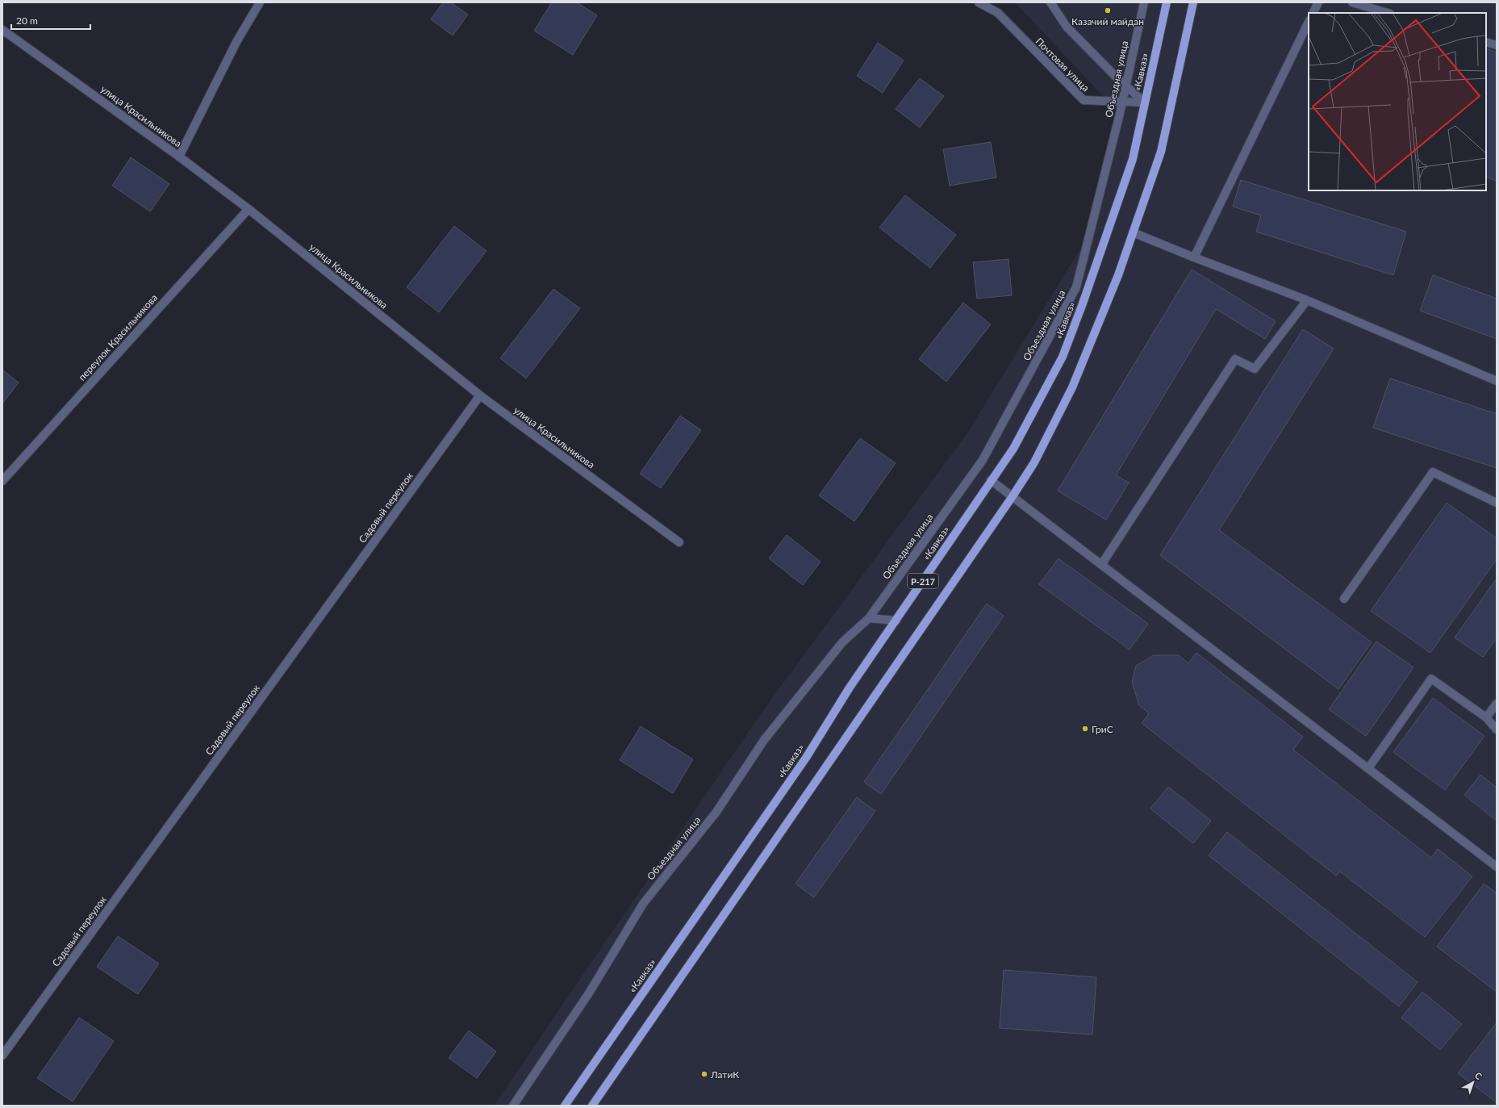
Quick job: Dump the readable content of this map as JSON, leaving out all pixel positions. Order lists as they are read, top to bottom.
{
  "streets": {
    "main road": ["«Кавказ»", "Р-217"],
    "street": [
      "Почтовая улица",
      "Объездная улица",
      "улица Красильникова",
      "переулок Красильникова",
      "Садовый переулок"
    ]
  },
  "crossings": [
    ["Почтовая улица", "«Кавказ»"],
    ["Почтовая улица", "Объездная улица"],
    ["улица Красильникова", "переулок Красильникова"],
    ["улица Красильникова", "Садовый переулок"]
  ],
  "places": ["Казачий майдан", "ГриС", "ЛатиК"],
  "scale_bar": "20 m",
  "north": "top right"
}
